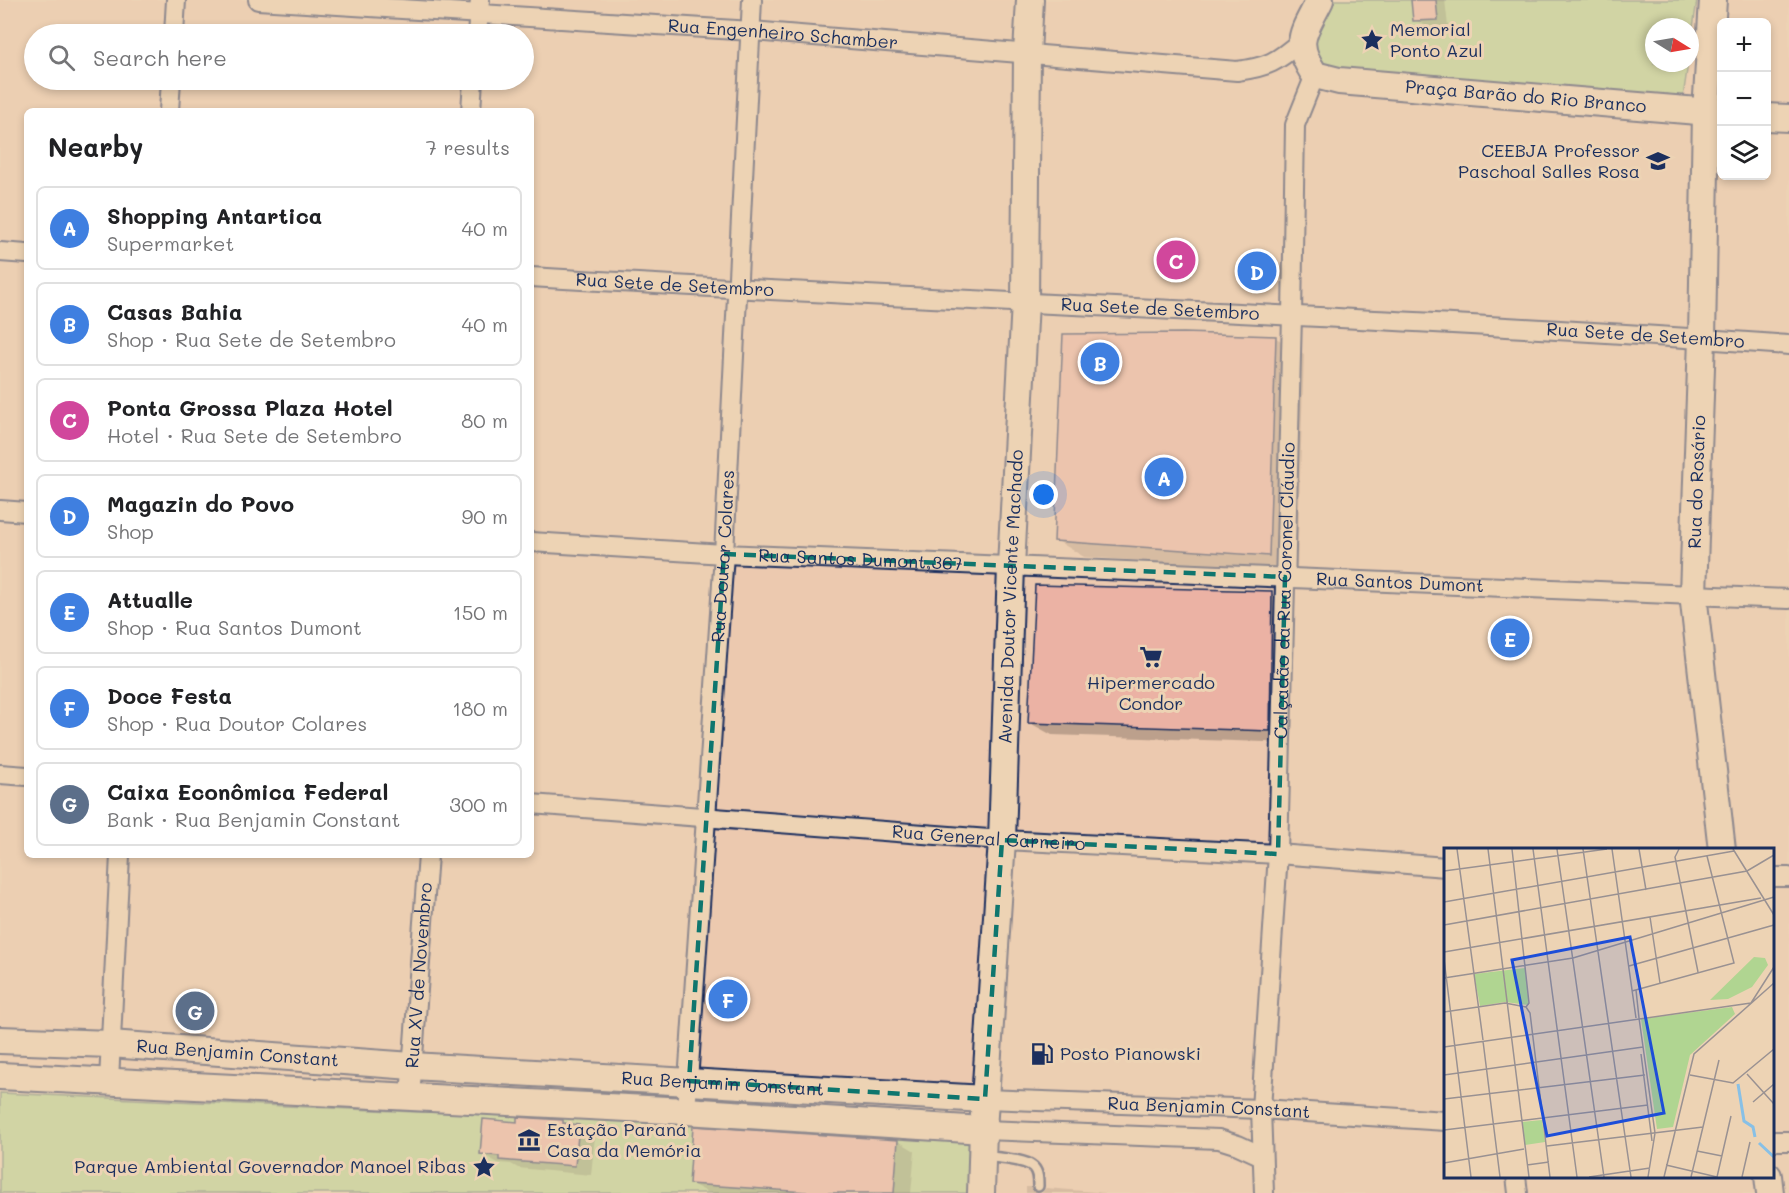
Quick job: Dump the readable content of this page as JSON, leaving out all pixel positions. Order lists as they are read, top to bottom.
{
  "streets": {
    "main road": [
      "Praça Barão do Rio Branco",
      "Rua do Rosário",
      "Avenida Doutor Vicente Machado",
      "Rua Benjamin Constant"
    ],
    "street": [
      "Rua Engenheiro Schamber",
      "Rua Sete de Setembro",
      "Rua Doutor Colares",
      "Rua Santos Dumont,367",
      "Rua Santos Dumont",
      "Calçadão da Rua Coronel Cláudio",
      "Rua General Carneiro",
      "Rua XV de Novembro"
    ]
  },
  "crossings": [
    ["Rua Engenheiro Schamber", "Rua Doutor Colares"],
    ["Rua Engenheiro Schamber", "Avenida Doutor Vicente Machado"],
    ["Praça Barão do Rio Branco", "Rua do Rosário"],
    ["Praça Barão do Rio Branco", "Calçadão da Rua Coronel Cláudio"],
    ["Rua Sete de Setembro", "Rua do Rosário"],
    ["Rua Sete de Setembro", "Rua Doutor Colares"],
    ["Rua Sete de Setembro", "Calçadão da Rua Coronel Cláudio"],
    ["Rua Sete de Setembro", "Avenida Doutor Vicente Machado"],
    ["Rua do Rosário", "Rua Santos Dumont"],
    ["Rua Doutor Colares", "Rua Santos Dumont,367"],
    ["Rua Doutor Colares", "Rua General Carneiro"],
    ["Rua Doutor Colares", "Rua Benjamin Constant"],
    ["Rua Santos Dumont,367", "Rua Santos Dumont"],
    ["Rua Santos Dumont,367", "Avenida Doutor Vicente Machado"],
    ["Rua Santos Dumont", "Calçadão da Rua Coronel Cláudio"],
    ["Rua Santos Dumont", "Avenida Doutor Vicente Machado"],
    ["Calçadão da Rua Coronel Cláudio", "Rua General Carneiro"],
    ["Calçadão da Rua Coronel Cláudio", "Rua Benjamin Constant"],
    ["Avenida Doutor Vicente Machado", "Rua General Carneiro"],
    ["Avenida Doutor Vicente Machado", "Rua Benjamin Constant"],
    ["Rua XV de Novembro", "Rua Benjamin Constant"]
  ],
  "places": {
    "place": ["Memorial Ponto Azul", "Parque Ambiental Governador Manoel Ribas"],
    "school or university": ["CEEBJA Professor Paschoal Salles Rosa"],
    "supermarket": ["Hipermercado Condor"],
    "fuel station": ["Posto Pianowski"],
    "museum": ["Estação Paraná Casa da Memória"]
  },
  "north": "right",
  "page": {
    "map_buttons": ["+", "−"],
    "search": "Search here",
    "heading": ["Nearby", "7 results"],
    "list": [
      {
        "mark": "A",
        "name": "Shopping Antartica",
        "note": "Supermarket",
        "value": "40 m"
      },
      {
        "mark": "B",
        "name": "Casas Bahia",
        "note": "Shop · Rua Sete de Setembro",
        "value": "40 m"
      },
      {
        "mark": "C",
        "name": "Ponta Grossa Plaza Hotel",
        "note": "Hotel · Rua Sete de Setembro",
        "value": "80 m"
      },
      {
        "mark": "D",
        "name": "Magazin do Povo",
        "note": "Shop",
        "value": "90 m"
      },
      {
        "mark": "E",
        "name": "Attualle",
        "note": "Shop · Rua Santos Dumont",
        "value": "150 m"
      },
      {
        "mark": "F",
        "name": "Doce Festa",
        "note": "Shop · Rua Doutor Colares",
        "value": "180 m"
      },
      {
        "mark": "G",
        "name": "Caixa Econômica Federal",
        "note": "Bank · Rua Benjamin Constant",
        "value": "300 m"
      }
    ],
    "pins": [
      "C",
      "D",
      "B",
      "A",
      "E",
      "F",
      "G"
    ]
  }
}
